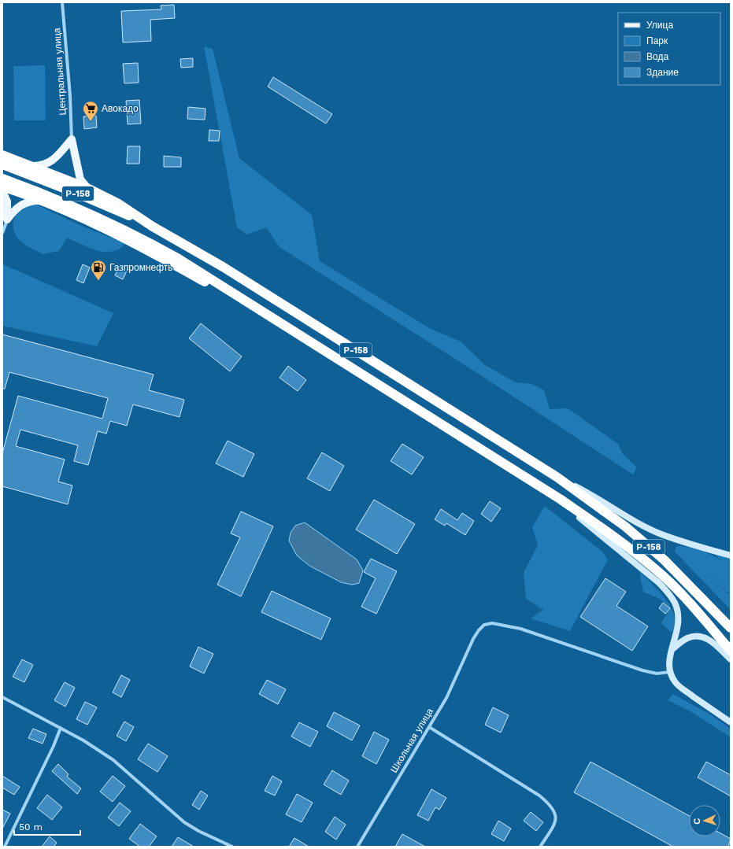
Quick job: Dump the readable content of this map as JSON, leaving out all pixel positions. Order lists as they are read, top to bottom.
{
  "streets": {
    "highway": ["Р-158"],
    "street": ["Центральная улица", "Школьная улица"]
  },
  "places": {
    "supermarket": ["Авокадо"],
    "fuel station": ["Газпромнефть"]
  },
  "legend": [
    "Улица",
    "Парк",
    "Вода",
    "Здание"
  ],
  "scale_bar": "50 m",
  "north": "left"
}
